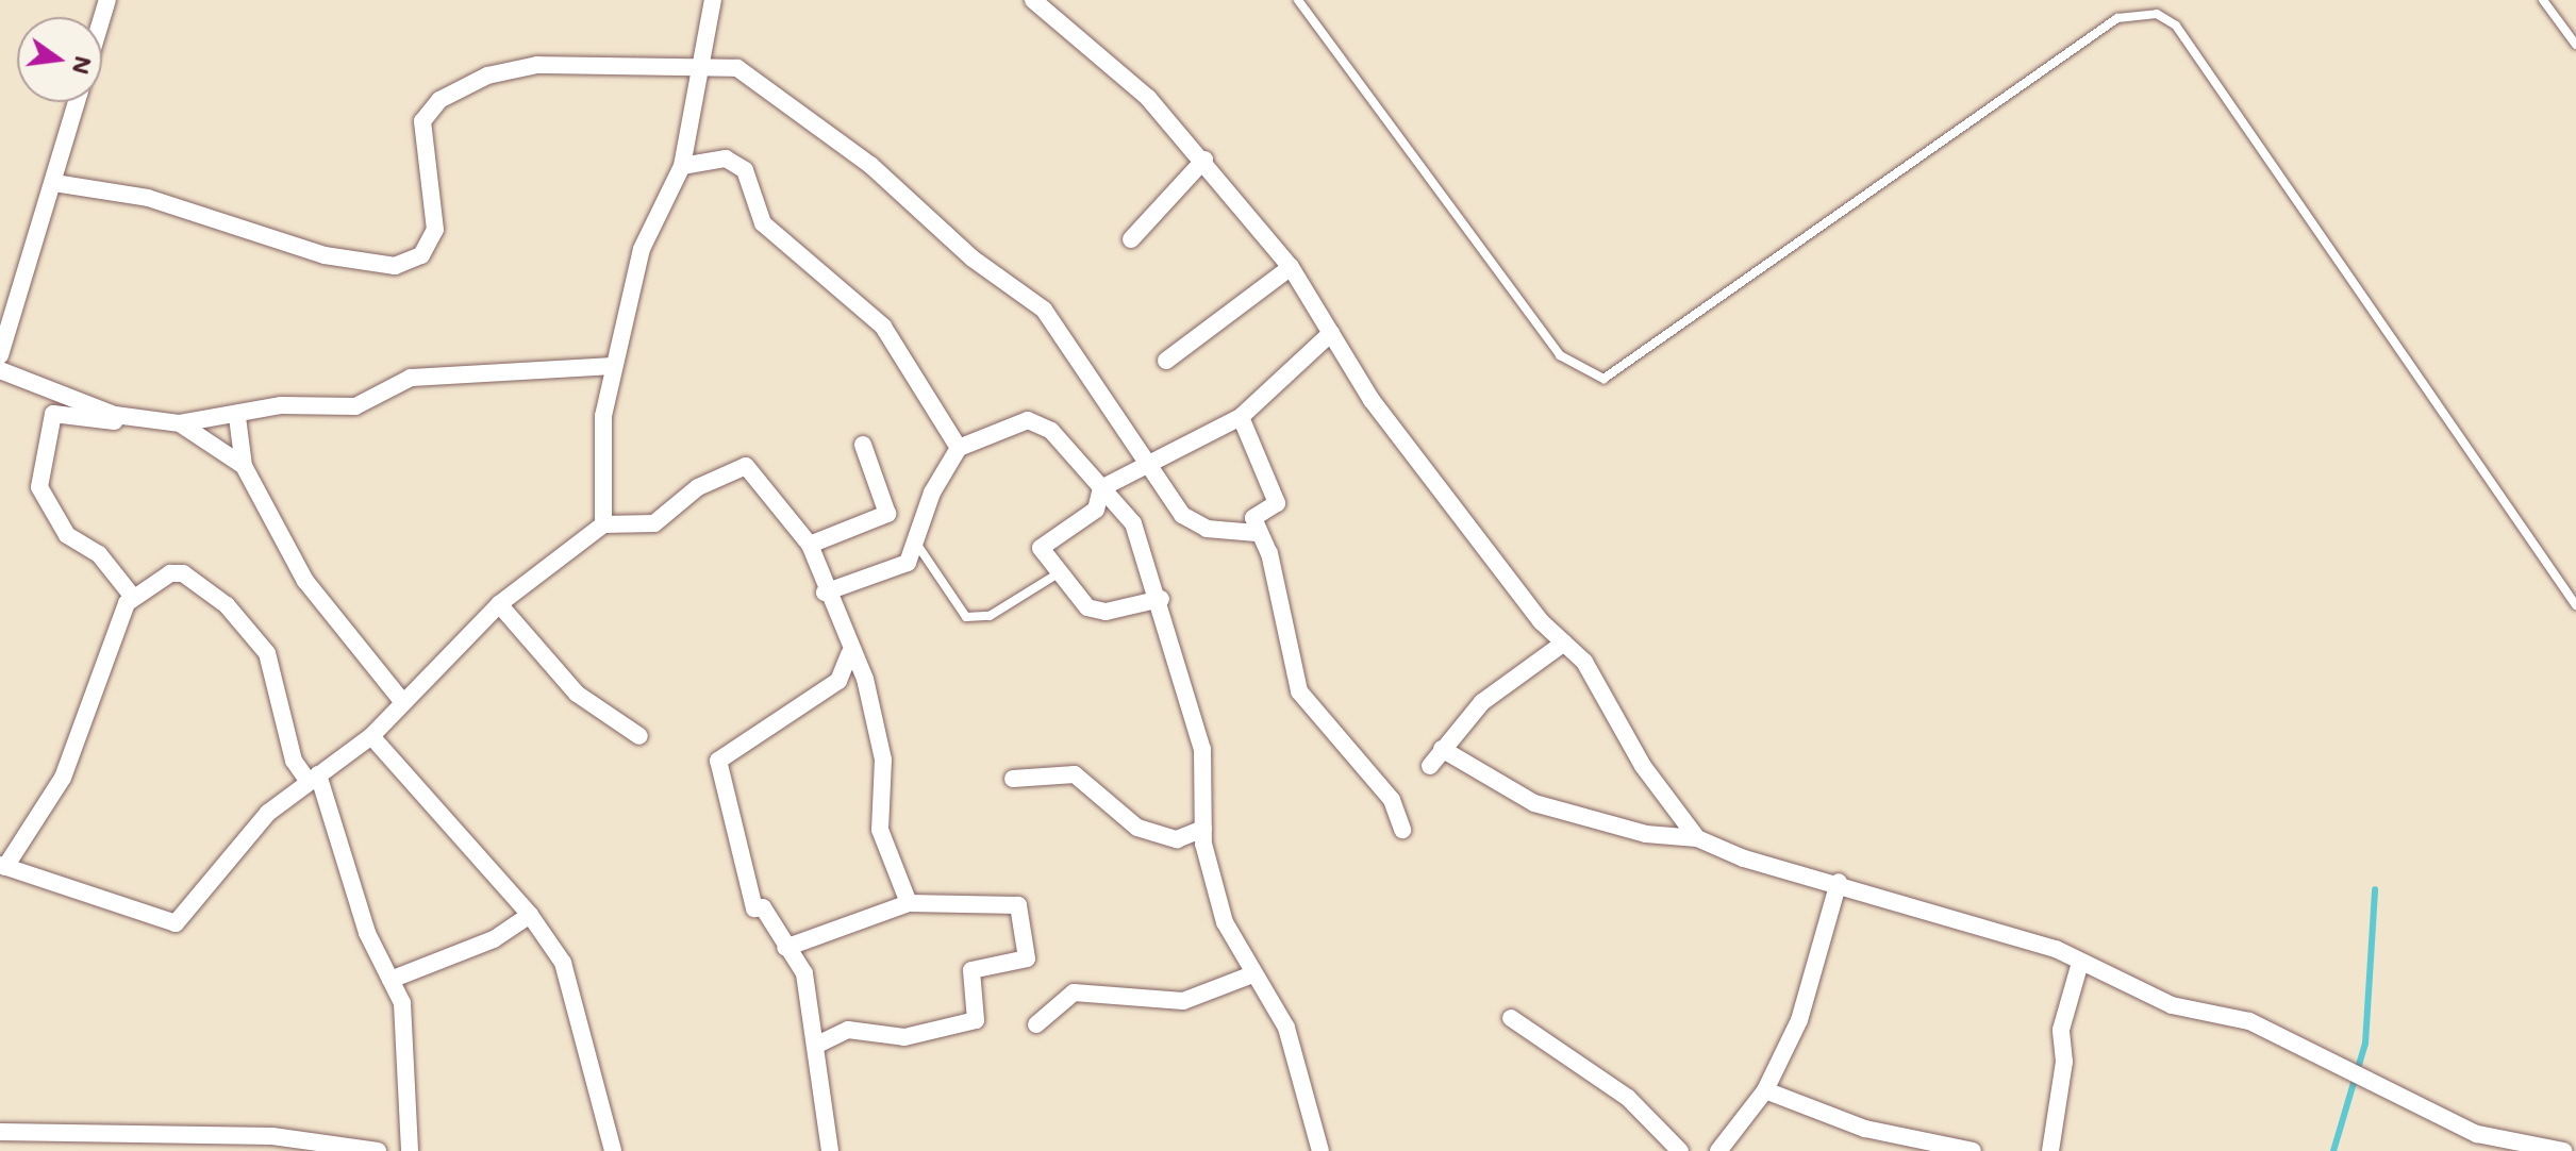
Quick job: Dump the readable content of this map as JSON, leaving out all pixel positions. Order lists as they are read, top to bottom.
{
  "north": "right"
}
